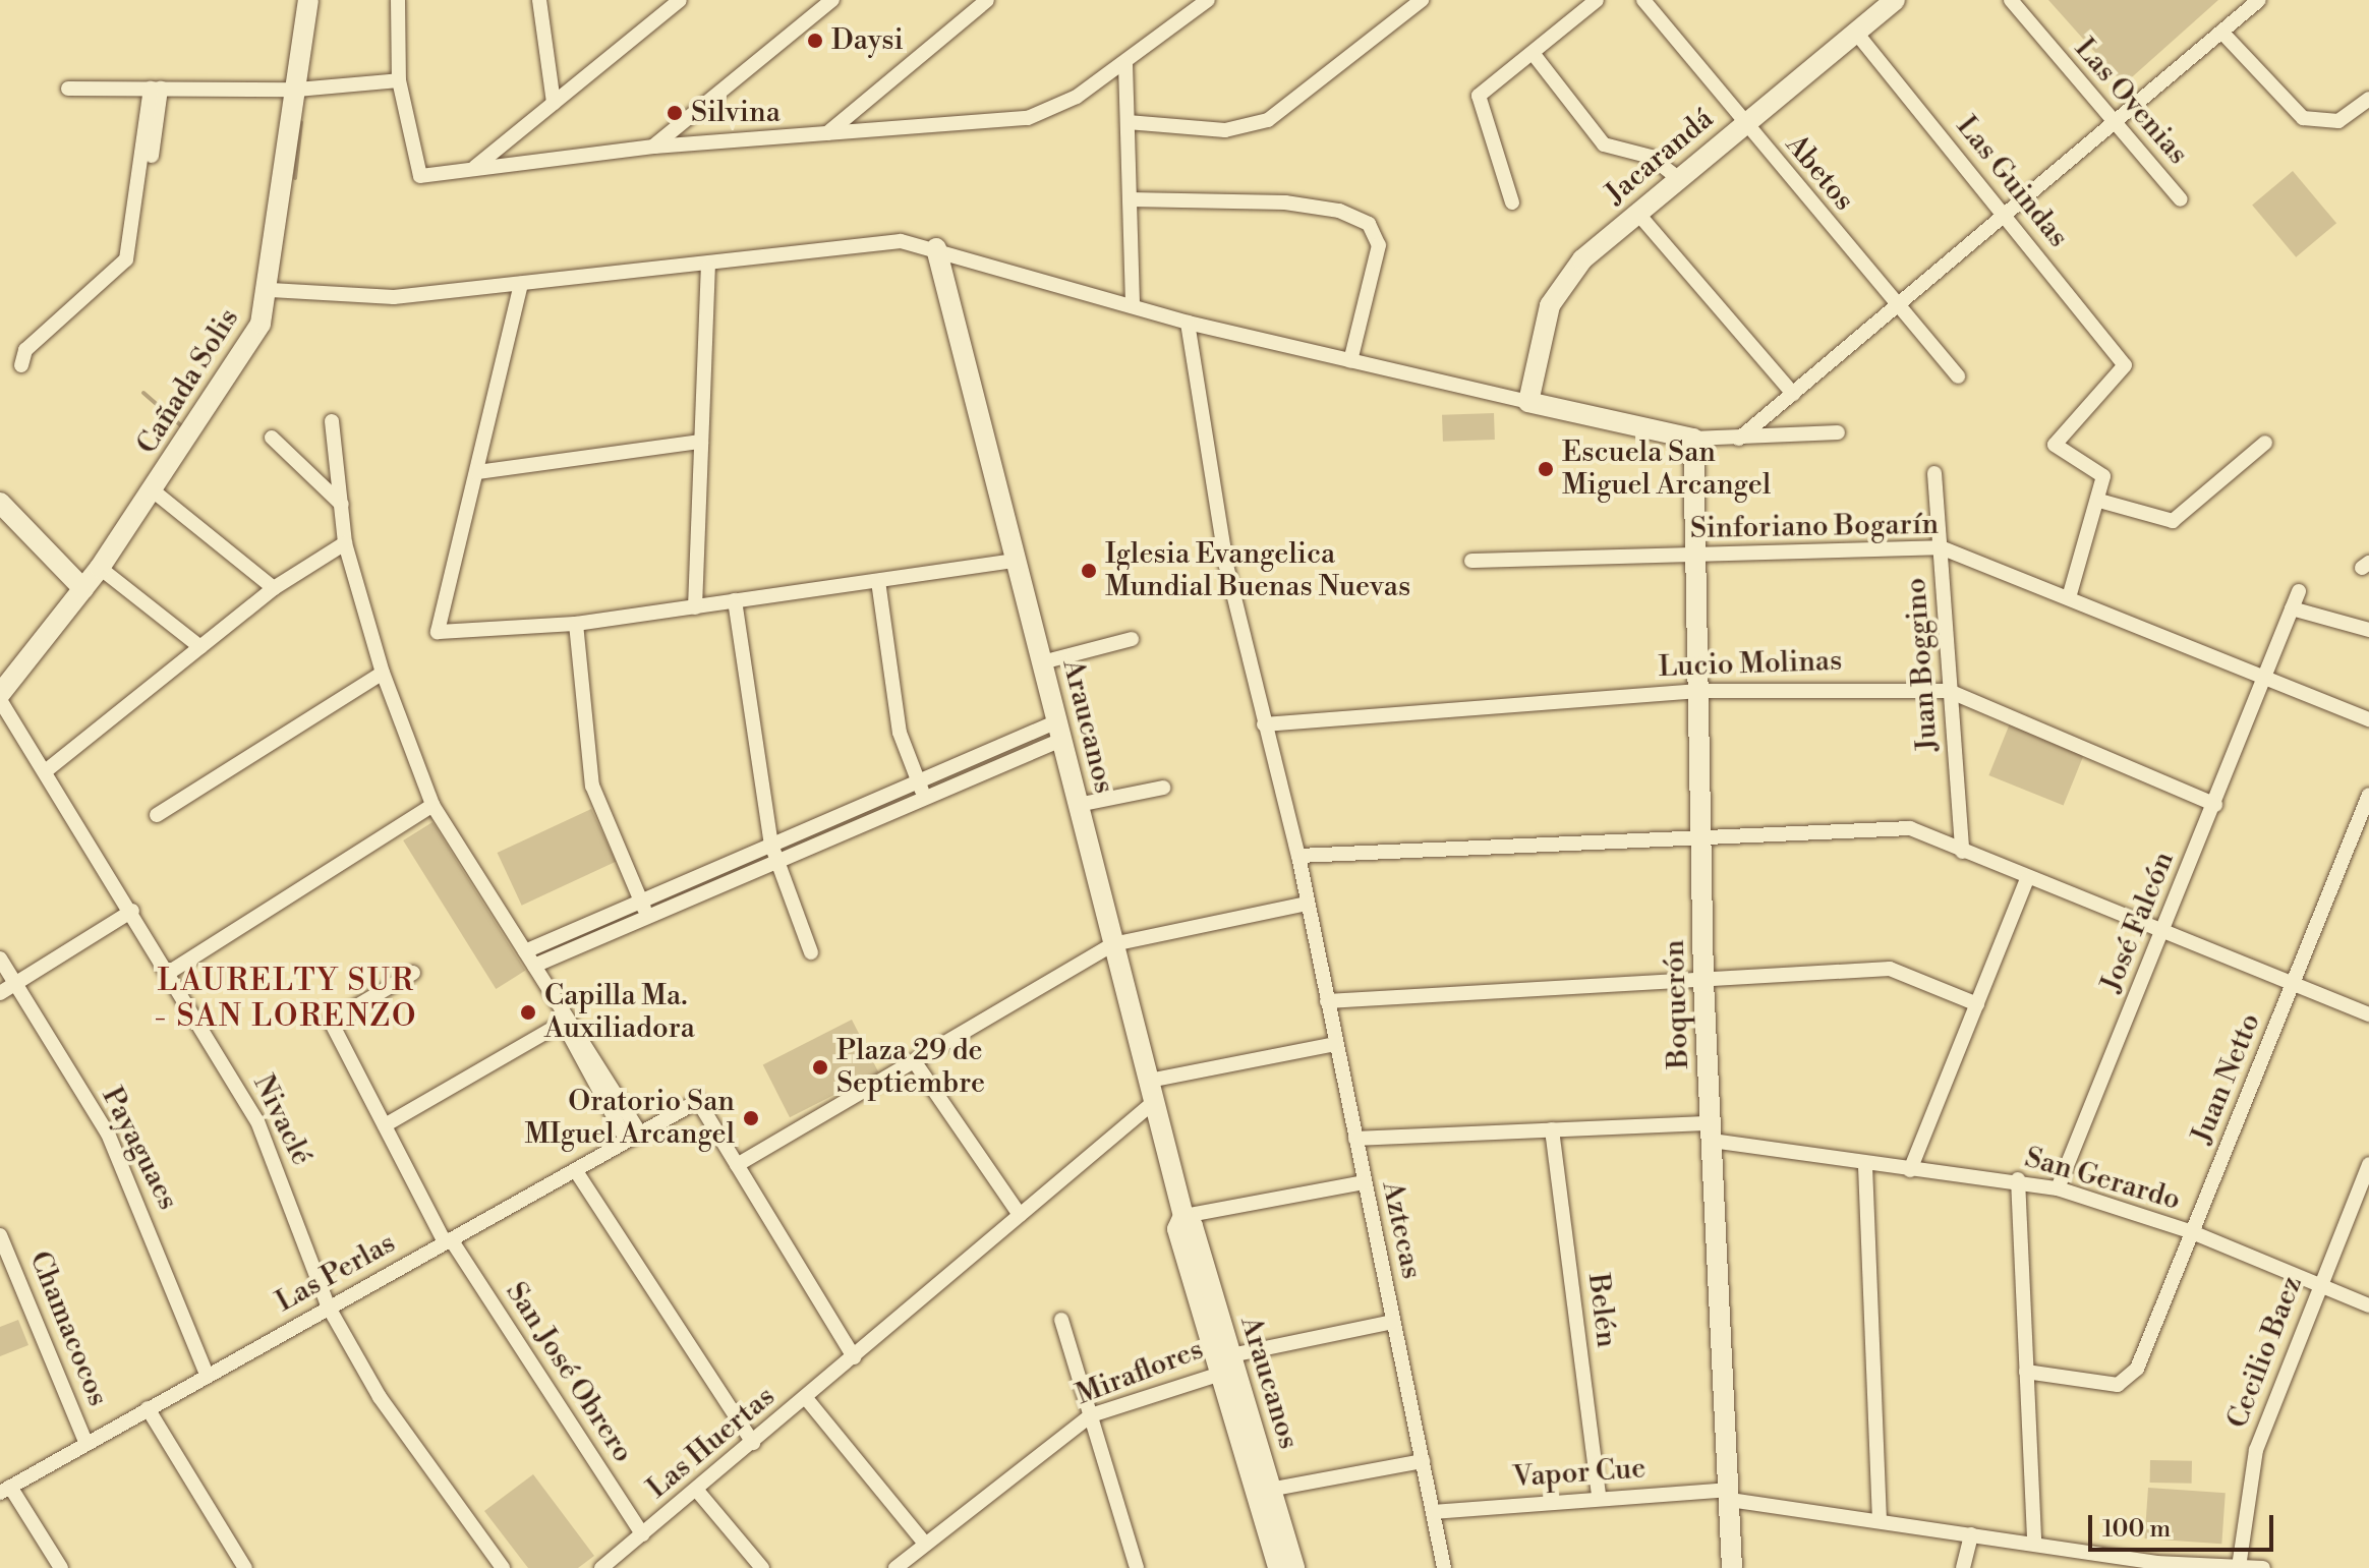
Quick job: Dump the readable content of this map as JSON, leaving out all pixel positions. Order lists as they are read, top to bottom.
{
  "streets": {
    "street": [
      "Las Ovenias",
      "Jacarandá",
      "Abetos",
      "Las Guindas",
      "Cañada Solis",
      "Sinforiano Bogarín",
      "Lucio Molinas",
      "Juan Boggino",
      "Araucanos",
      "José Falcón",
      "Boquerón",
      "Juan Netto",
      "Nivaclé",
      "Payaguaes",
      "San Gerardo",
      "Aztecas",
      "Las Perlas",
      "Belén",
      "Chamacocos",
      "Cecilio Baez",
      "San José Obrero",
      "Miraflores",
      "Las Huertas",
      "Vapor Cue"
    ]
  },
  "crossings": [
    ["Jacarandá", "Abetos"],
    ["Jacarandá", "Las Guindas"],
    ["Sinforiano Bogarín", "Juan Boggino"],
    ["Sinforiano Bogarín", "José Falcón"],
    ["Sinforiano Bogarín", "Boquerón"],
    ["Lucio Molinas", "Juan Boggino"],
    ["Lucio Molinas", "José Falcón"],
    ["Lucio Molinas", "Boquerón"],
    ["Lucio Molinas", "Aztecas"],
    ["Araucanos", "Miraflores"],
    ["Araucanos", "Las Huertas"],
    ["José Falcón", "San Gerardo"],
    ["Boquerón", "San Gerardo"],
    ["Boquerón", "Vapor Cue"],
    ["Juan Netto", "San Gerardo"],
    ["Nivaclé", "Las Perlas"],
    ["Payaguaes", "Las Perlas"],
    ["San Gerardo", "Aztecas"],
    ["San Gerardo", "Belén"],
    ["San Gerardo", "Cecilio Baez"],
    ["Aztecas", "Miraflores"],
    ["Aztecas", "Vapor Cue"],
    ["Las Perlas", "Chamacocos"],
    ["Las Perlas", "San José Obrero"],
    ["Belén", "Vapor Cue"],
    ["Cecilio Baez", "Vapor Cue"],
    ["San José Obrero", "Las Huertas"]
  ],
  "districts": ["LAURELTY SUR - SAN LORENZO"],
  "places": [
    "Daysi",
    "Silvina",
    "Escuela San Miguel Arcangel",
    "Iglesia Evangelica Mundial Buenas Nuevas",
    "Capilla Ma. Auxiliadora",
    "Plaza 29 de Septiembre",
    "Oratorio San MIguel Arcangel"
  ],
  "scale_bar": "100 m"
}
